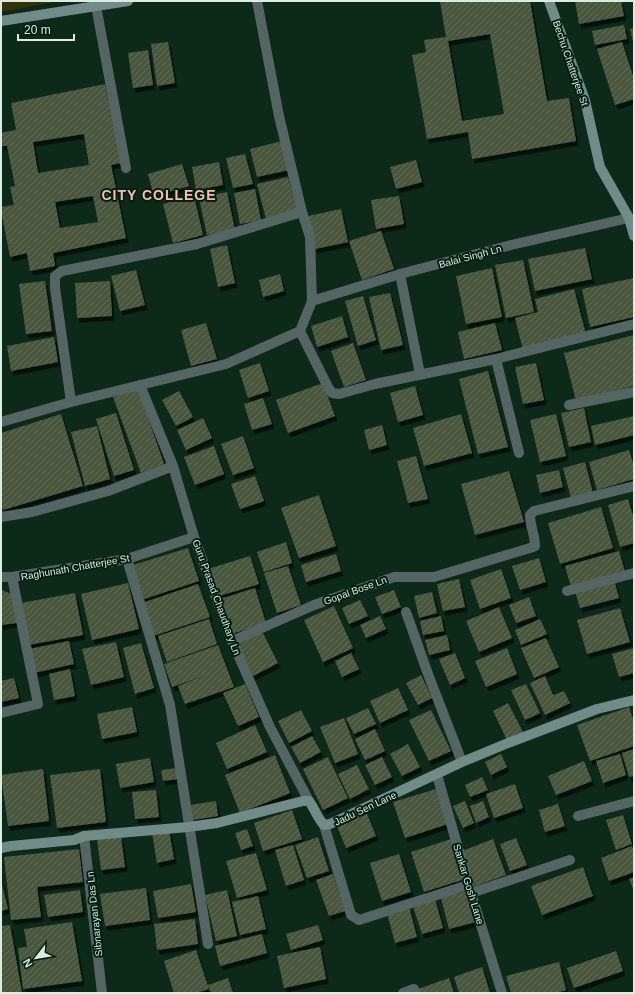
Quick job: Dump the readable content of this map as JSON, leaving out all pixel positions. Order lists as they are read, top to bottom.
{
  "streets": {
    "street": [
      "Bechu Chatterjee St",
      "Balai Singh Ln",
      "Raghunath Chatterjee St",
      "Gopal Bose Ln",
      "Guru Prasad Chaudhary Ln",
      "Jadu Sen Lane",
      "Sankar Gosh Lane",
      "Sibnarayan Das Ln"
    ]
  },
  "crossings": [
    ["Bechu Chatterjee St", "Balai Singh Ln"],
    ["Raghunath Chatterjee St", "Guru Prasad Chaudhary Ln"],
    ["Gopal Bose Ln", "Guru Prasad Chaudhary Ln"],
    ["Guru Prasad Chaudhary Ln", "Jadu Sen Lane"],
    ["Jadu Sen Lane", "Sankar Gosh Lane"]
  ],
  "districts": ["CITY COLLEGE"],
  "scale_bar": "20 m",
  "north": "bottom left"
}
